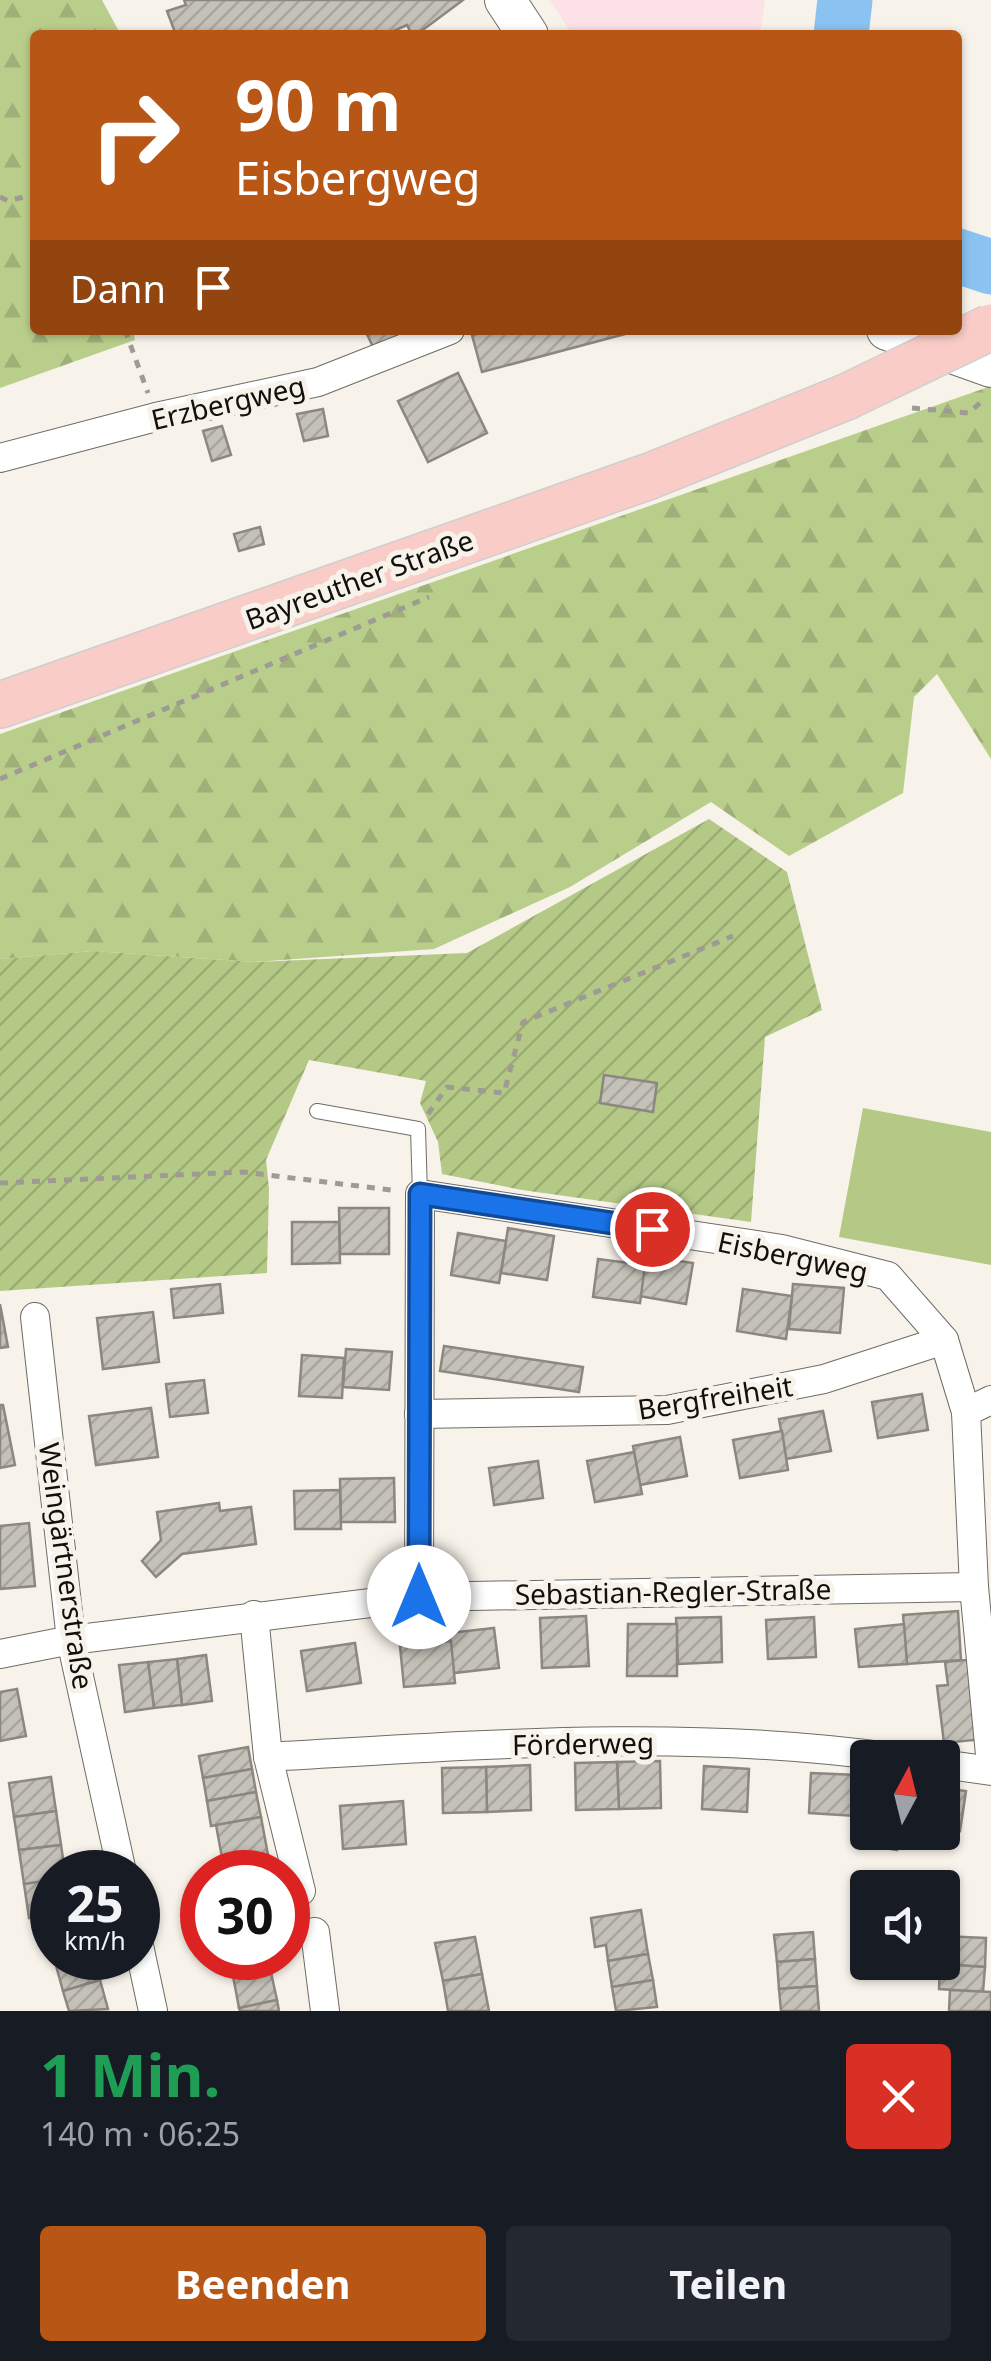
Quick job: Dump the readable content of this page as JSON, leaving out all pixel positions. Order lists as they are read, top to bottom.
{
  "streets": {
    "main road": ["Bayreuther Straße"],
    "street": [
      "Erzbergweg",
      "Eisbergweg",
      "Bergfreiheit",
      "Weingärtnerstraße",
      "Sebastian-Regler-Straße",
      "Förderweg"
    ]
  },
  "crossings": [
    ["Eisbergweg", "Bergfreiheit"],
    ["Eisbergweg", "Sebastian-Regler-Straße"],
    ["Weingärtnerstraße", "Sebastian-Regler-Straße"]
  ],
  "north": "top",
  "page": {
    "turn": ["90 m", "Eisbergweg"],
    "then": "Dann",
    "speed": "25 km/h",
    "limit": "30",
    "heading": ["1 Min.", "140 m · 06:25"],
    "buttons": ["Beenden", "Teilen"]
  }
}
